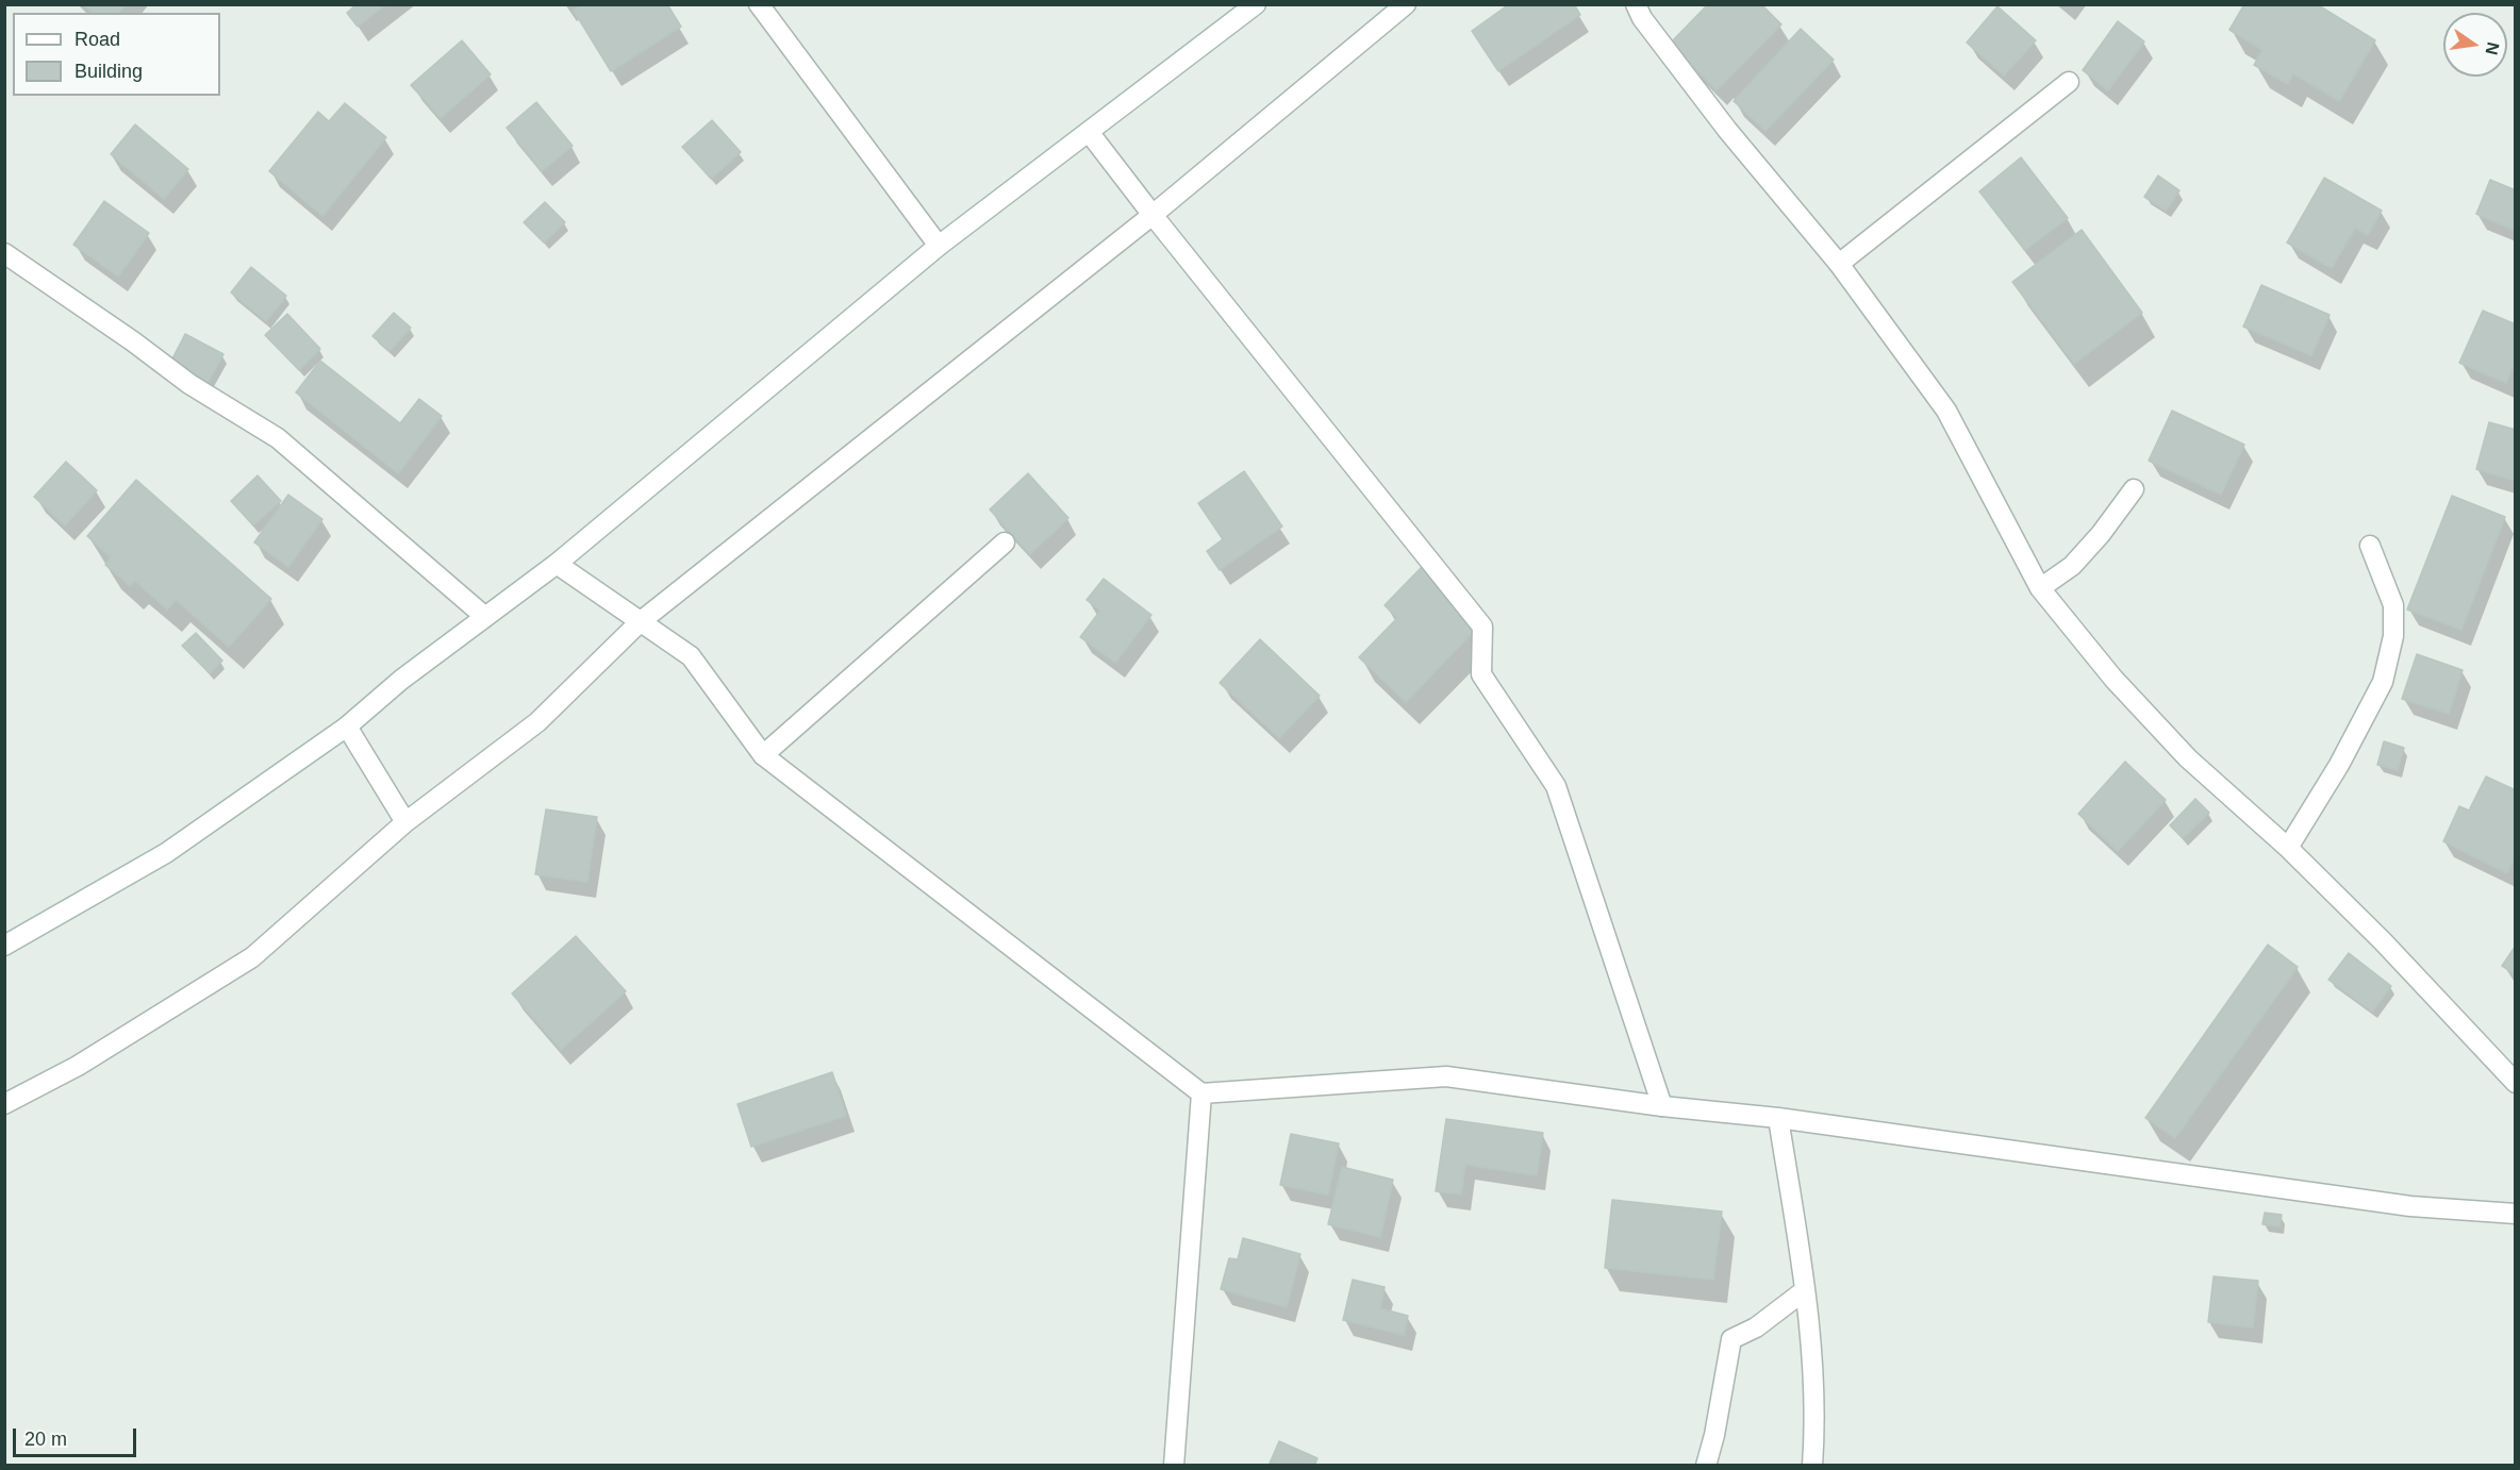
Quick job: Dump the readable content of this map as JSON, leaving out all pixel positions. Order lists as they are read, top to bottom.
{
  "legend": ["Road", "Building"],
  "scale_bar": "20 m",
  "north": "right"
}
